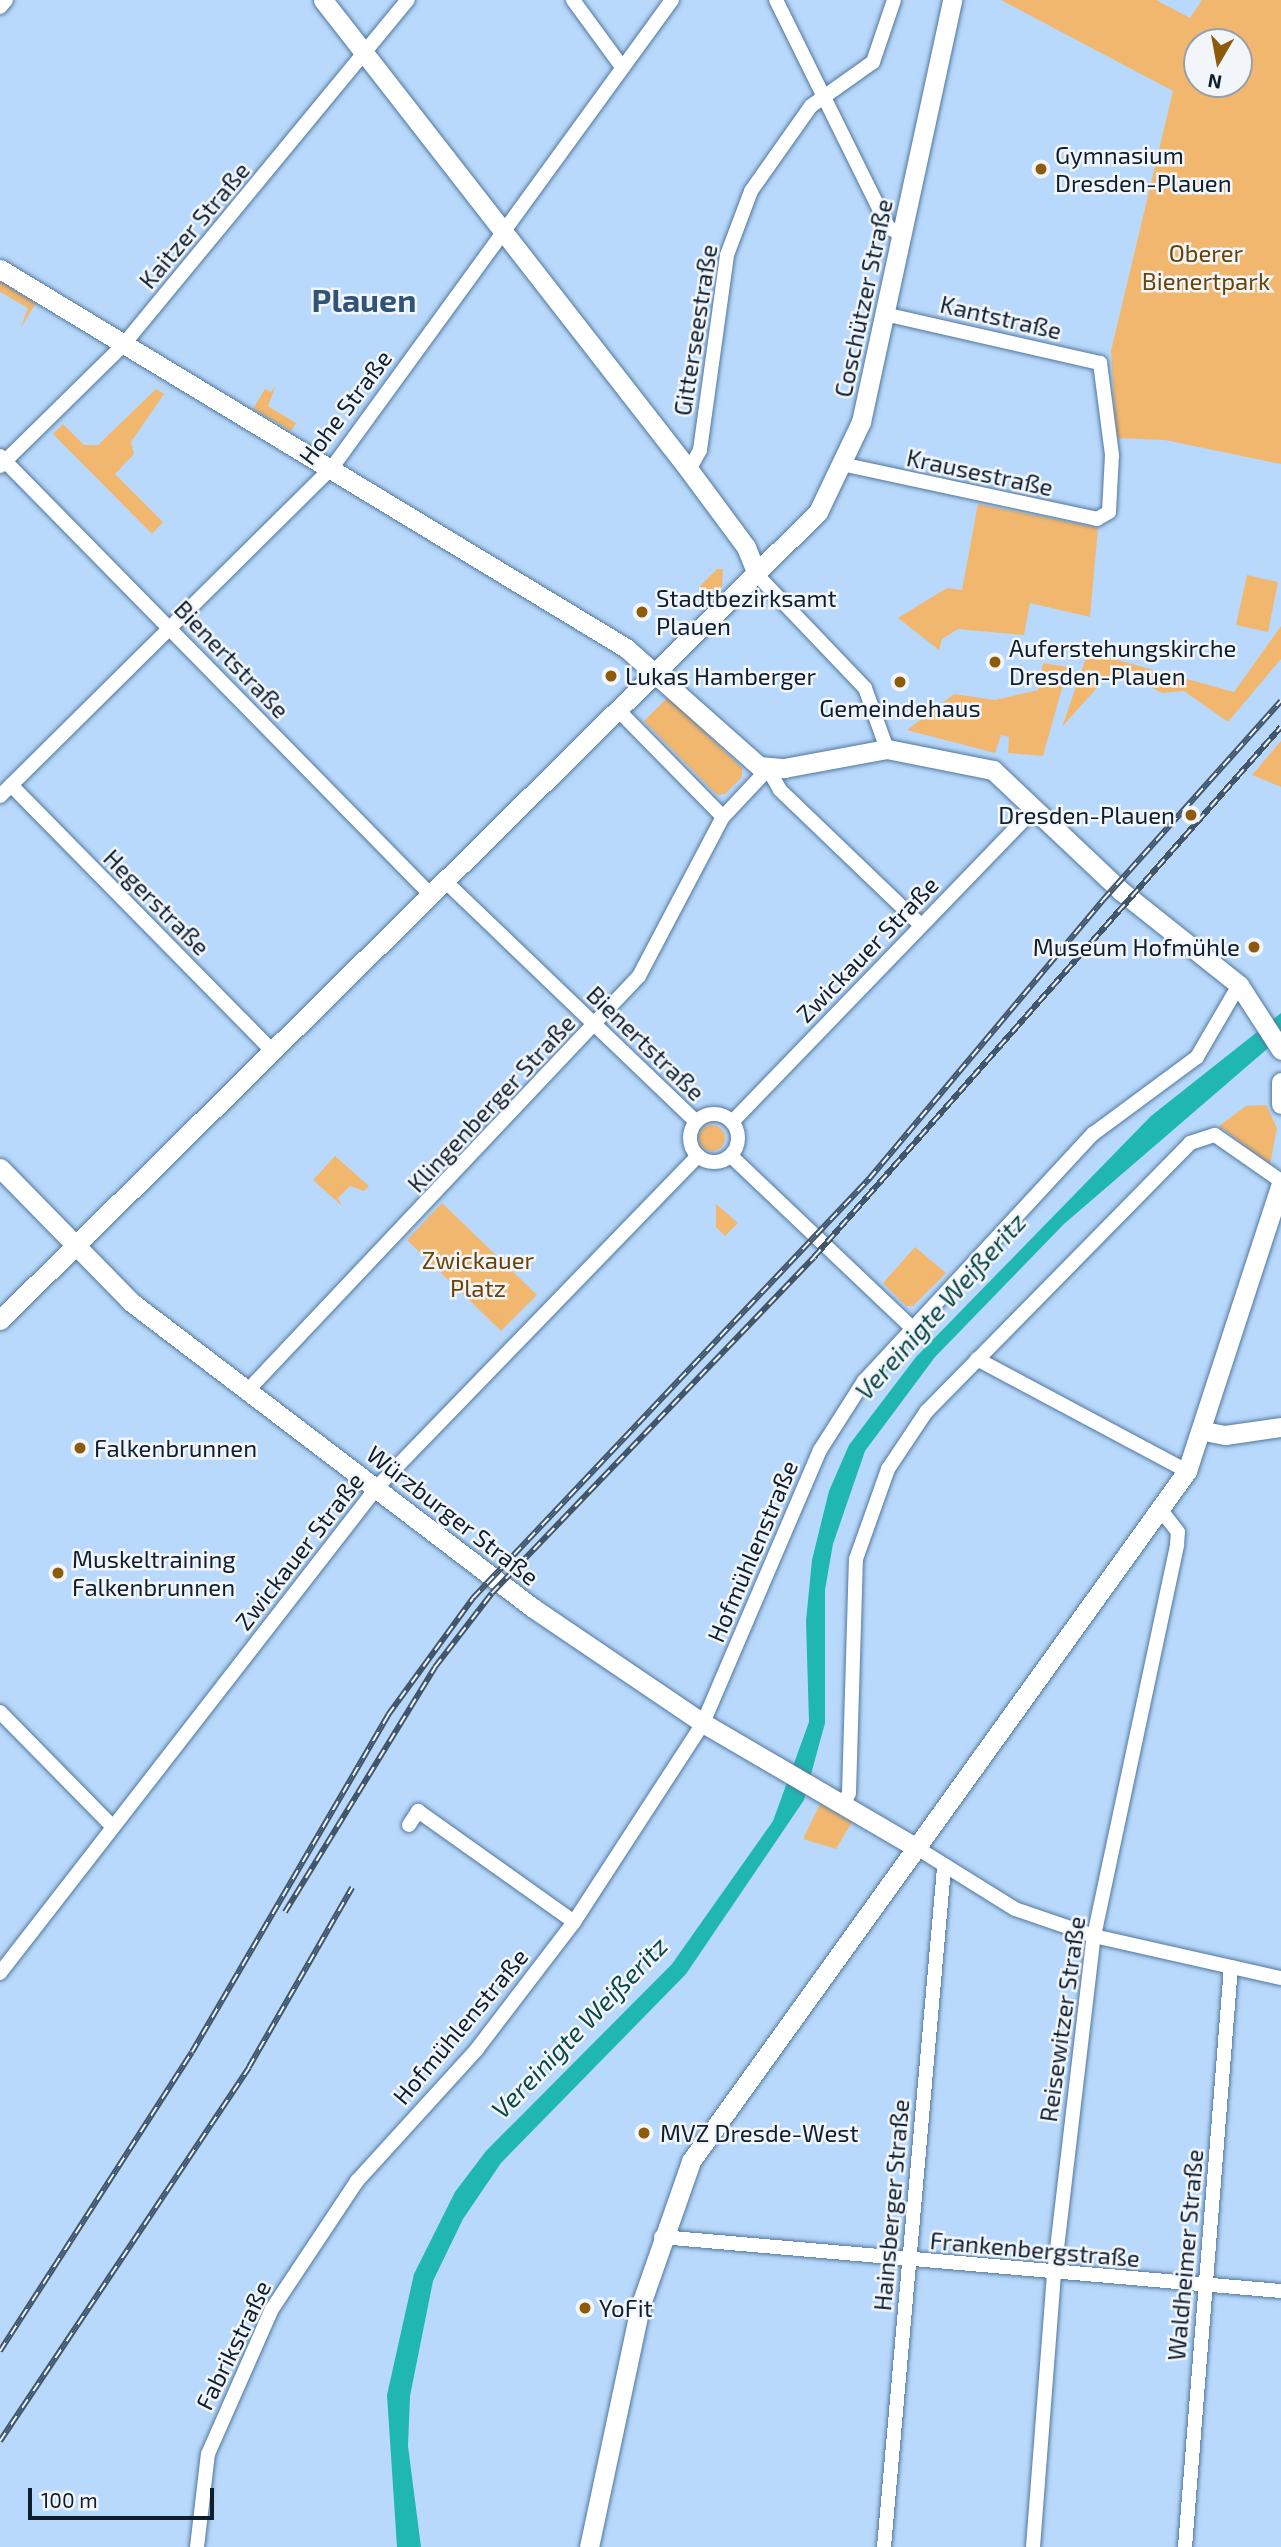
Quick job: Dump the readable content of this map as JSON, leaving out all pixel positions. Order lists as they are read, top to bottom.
{
  "streets": {
    "street": [
      "Kaitzer Straße",
      "Coschützer Straße",
      "Kantstraße",
      "Gitterseestraße",
      "Hohe Straße",
      "Krausestraße",
      "Bienertstraße",
      "Hegerstraße",
      "Zwickauer Straße",
      "Klingenberger Straße",
      "Würzburger Straße",
      "Hofmühlenstraße",
      "Reisewitzer Straße",
      "Hainsberger Straße",
      "Frankenbergstraße",
      "Waldheimer Straße",
      "Fabrikstraße"
    ]
  },
  "crossings": [
    ["Kaitzer Straße", "Bienertstraße"],
    ["Coschützer Straße", "Kantstraße"],
    ["Coschützer Straße", "Krausestraße"],
    ["Coschützer Straße", "Bienertstraße"],
    ["Coschützer Straße", "Hegerstraße"],
    ["Coschützer Straße", "Würzburger Straße"],
    ["Kantstraße", "Krausestraße"],
    ["Hohe Straße", "Bienertstraße"],
    ["Hohe Straße", "Hegerstraße"],
    ["Bienertstraße", "Zwickauer Straße"],
    ["Bienertstraße", "Klingenberger Straße"],
    ["Zwickauer Straße", "Würzburger Straße"],
    ["Klingenberger Straße", "Würzburger Straße"],
    ["Würzburger Straße", "Hofmühlenstraße"],
    ["Hofmühlenstraße", "Fabrikstraße"],
    ["Reisewitzer Straße", "Frankenbergstraße"],
    ["Hainsberger Straße", "Frankenbergstraße"],
    ["Frankenbergstraße", "Waldheimer Straße"]
  ],
  "districts": ["Plauen"],
  "water": ["Vereinigte Weißeritz"],
  "parks": ["Oberer Bienertpark", "Zwickauer Platz"],
  "places": [
    "Gymnasium Dresden-Plauen",
    "Stadtbezirksamt Plauen",
    "Auferstehungskirche Dresden-Plauen",
    "Lukas Hamberger",
    "Gemeindehaus",
    "Dresden-Plauen",
    "Museum Hofmühle",
    "Falkenbrunnen",
    "Muskeltraining Falkenbrunnen",
    "MVZ Dresde-West",
    "YoFit"
  ],
  "scale_bar": "100 m",
  "north": "bottom"
}
